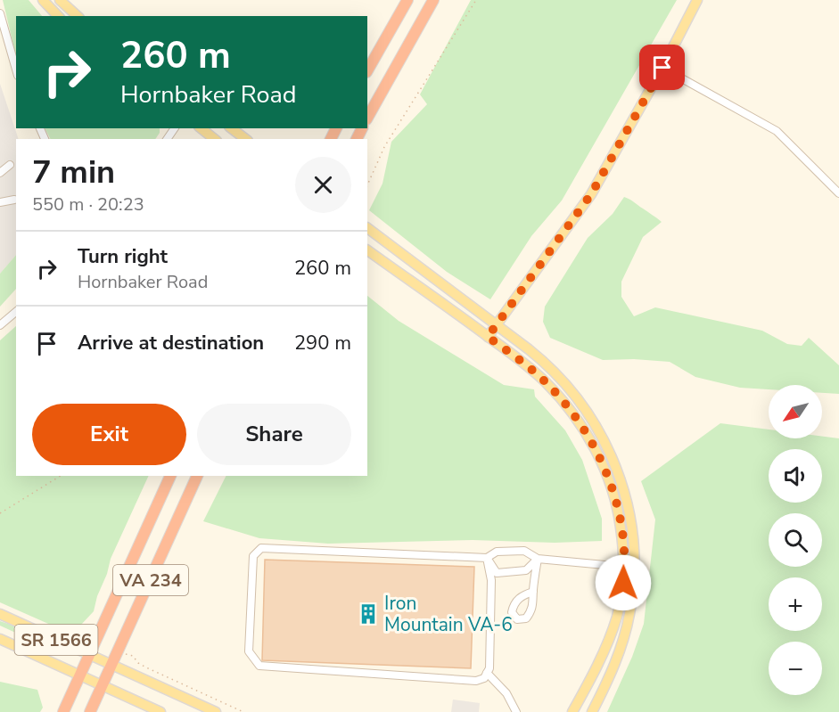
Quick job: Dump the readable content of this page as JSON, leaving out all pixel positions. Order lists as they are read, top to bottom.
{
  "streets": {
    "highway": ["VA 234"],
    "main road": ["SR 1566"]
  },
  "crossings": [
    ["VA 234", "SR 1566"]
  ],
  "places": {
    "building": ["Iron Mountain VA-6"]
  },
  "north": "bottom left",
  "page": {
    "turn": ["260 m", "Hornbaker Road"],
    "heading": ["7 min", "550 m · 20:23"],
    "list": [
      {
        "name": "Turn right",
        "note": "Hornbaker Road",
        "value": "260 m"
      },
      {
        "name": "Arrive at destination",
        "value": "290 m"
      }
    ],
    "map_buttons": ["+", "−"],
    "buttons": ["Exit", "Share"]
  }
}
